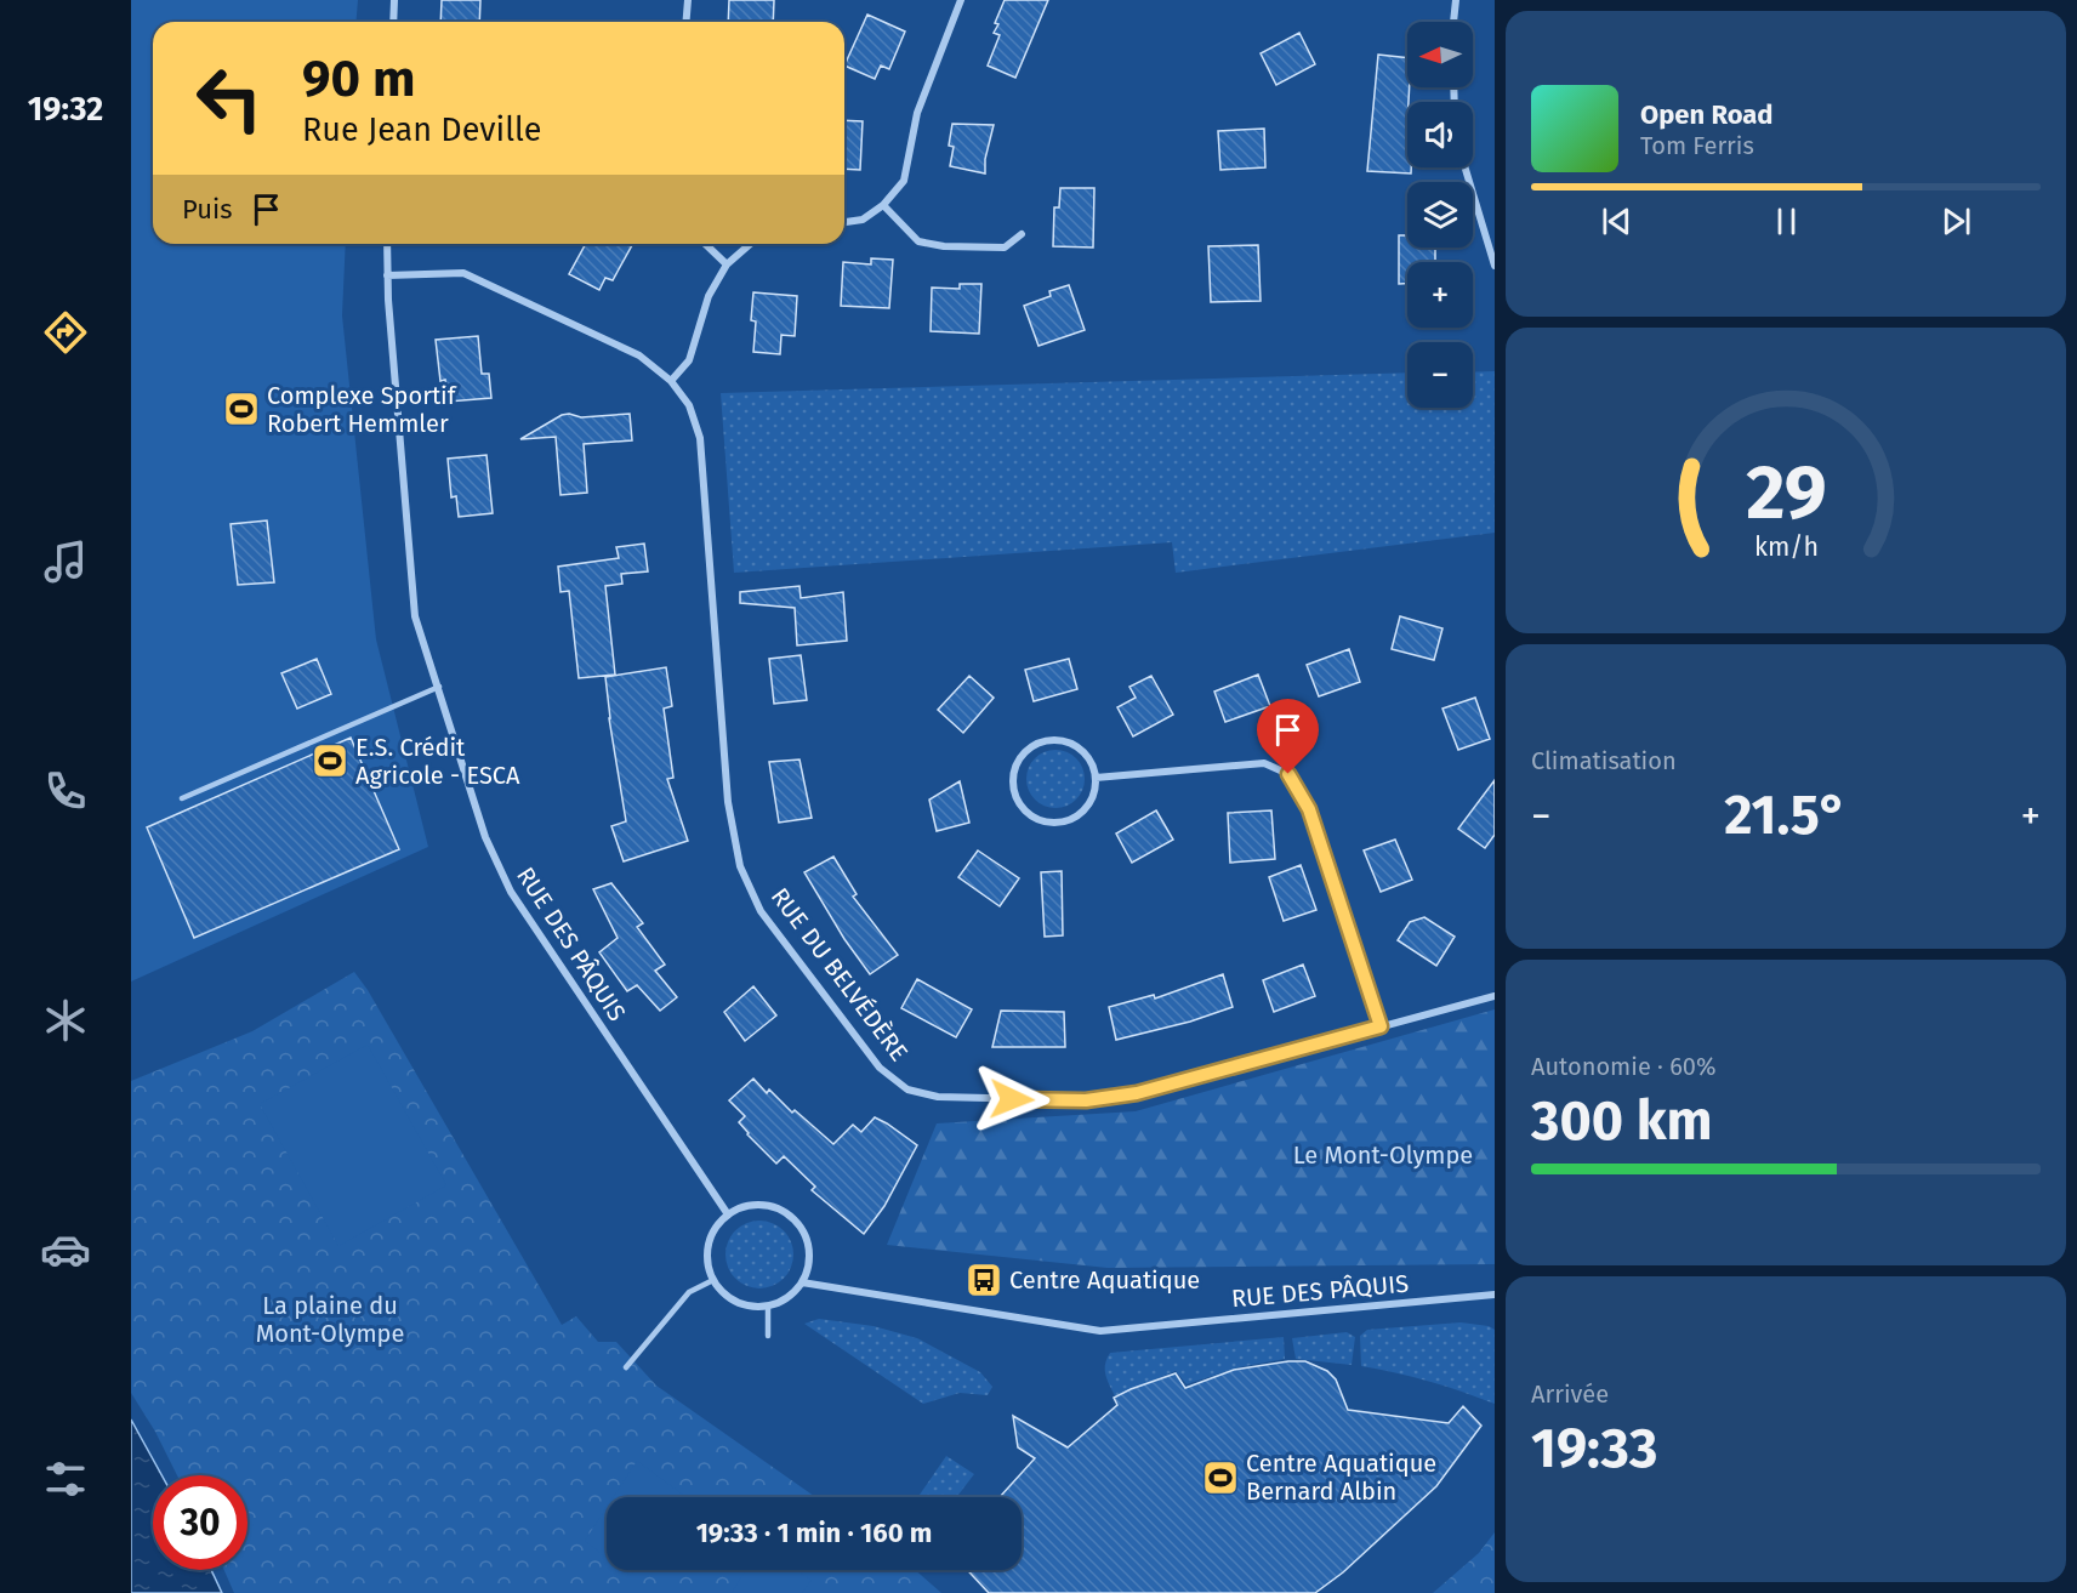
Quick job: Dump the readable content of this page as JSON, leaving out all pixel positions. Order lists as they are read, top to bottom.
{
  "streets": {
    "street": ["RUE DES PÂQUIS", "RUE DU BELVÉDÈRE"]
  },
  "crossings": [
    ["RUE DES PÂQUIS", "RUE DU BELVÉDÈRE"]
  ],
  "parks": ["Le Mont-Olympe", "La plaine du Mont-Olympe"],
  "places": {
    "sports": ["Complexe Sportif Robert Hemmler", "E.S. Crédit Agricole - ESCA", "Centre Aquatique Bernard Albin"],
    "bus stop": ["Centre Aquatique"]
  },
  "north": "left",
  "page": {
    "tabs": "19:32",
    "map_buttons": ["+", "−"],
    "turn": ["90 m", "Rue Jean Deville"],
    "song": ["Open Road", "Tom Ferris"],
    "then": "Puis",
    "tile": [
      "Climatisation",
      ["Autonomie · 60%", "300 km"],
      ["Arrivée", "19:33"]
    ],
    "heat": ["−", "21.5°", "+"],
    "limit": "30",
    "trip": "19:33 · 1 min · 160 m",
    "gauge": ["29", "km/h"]
  }
}
